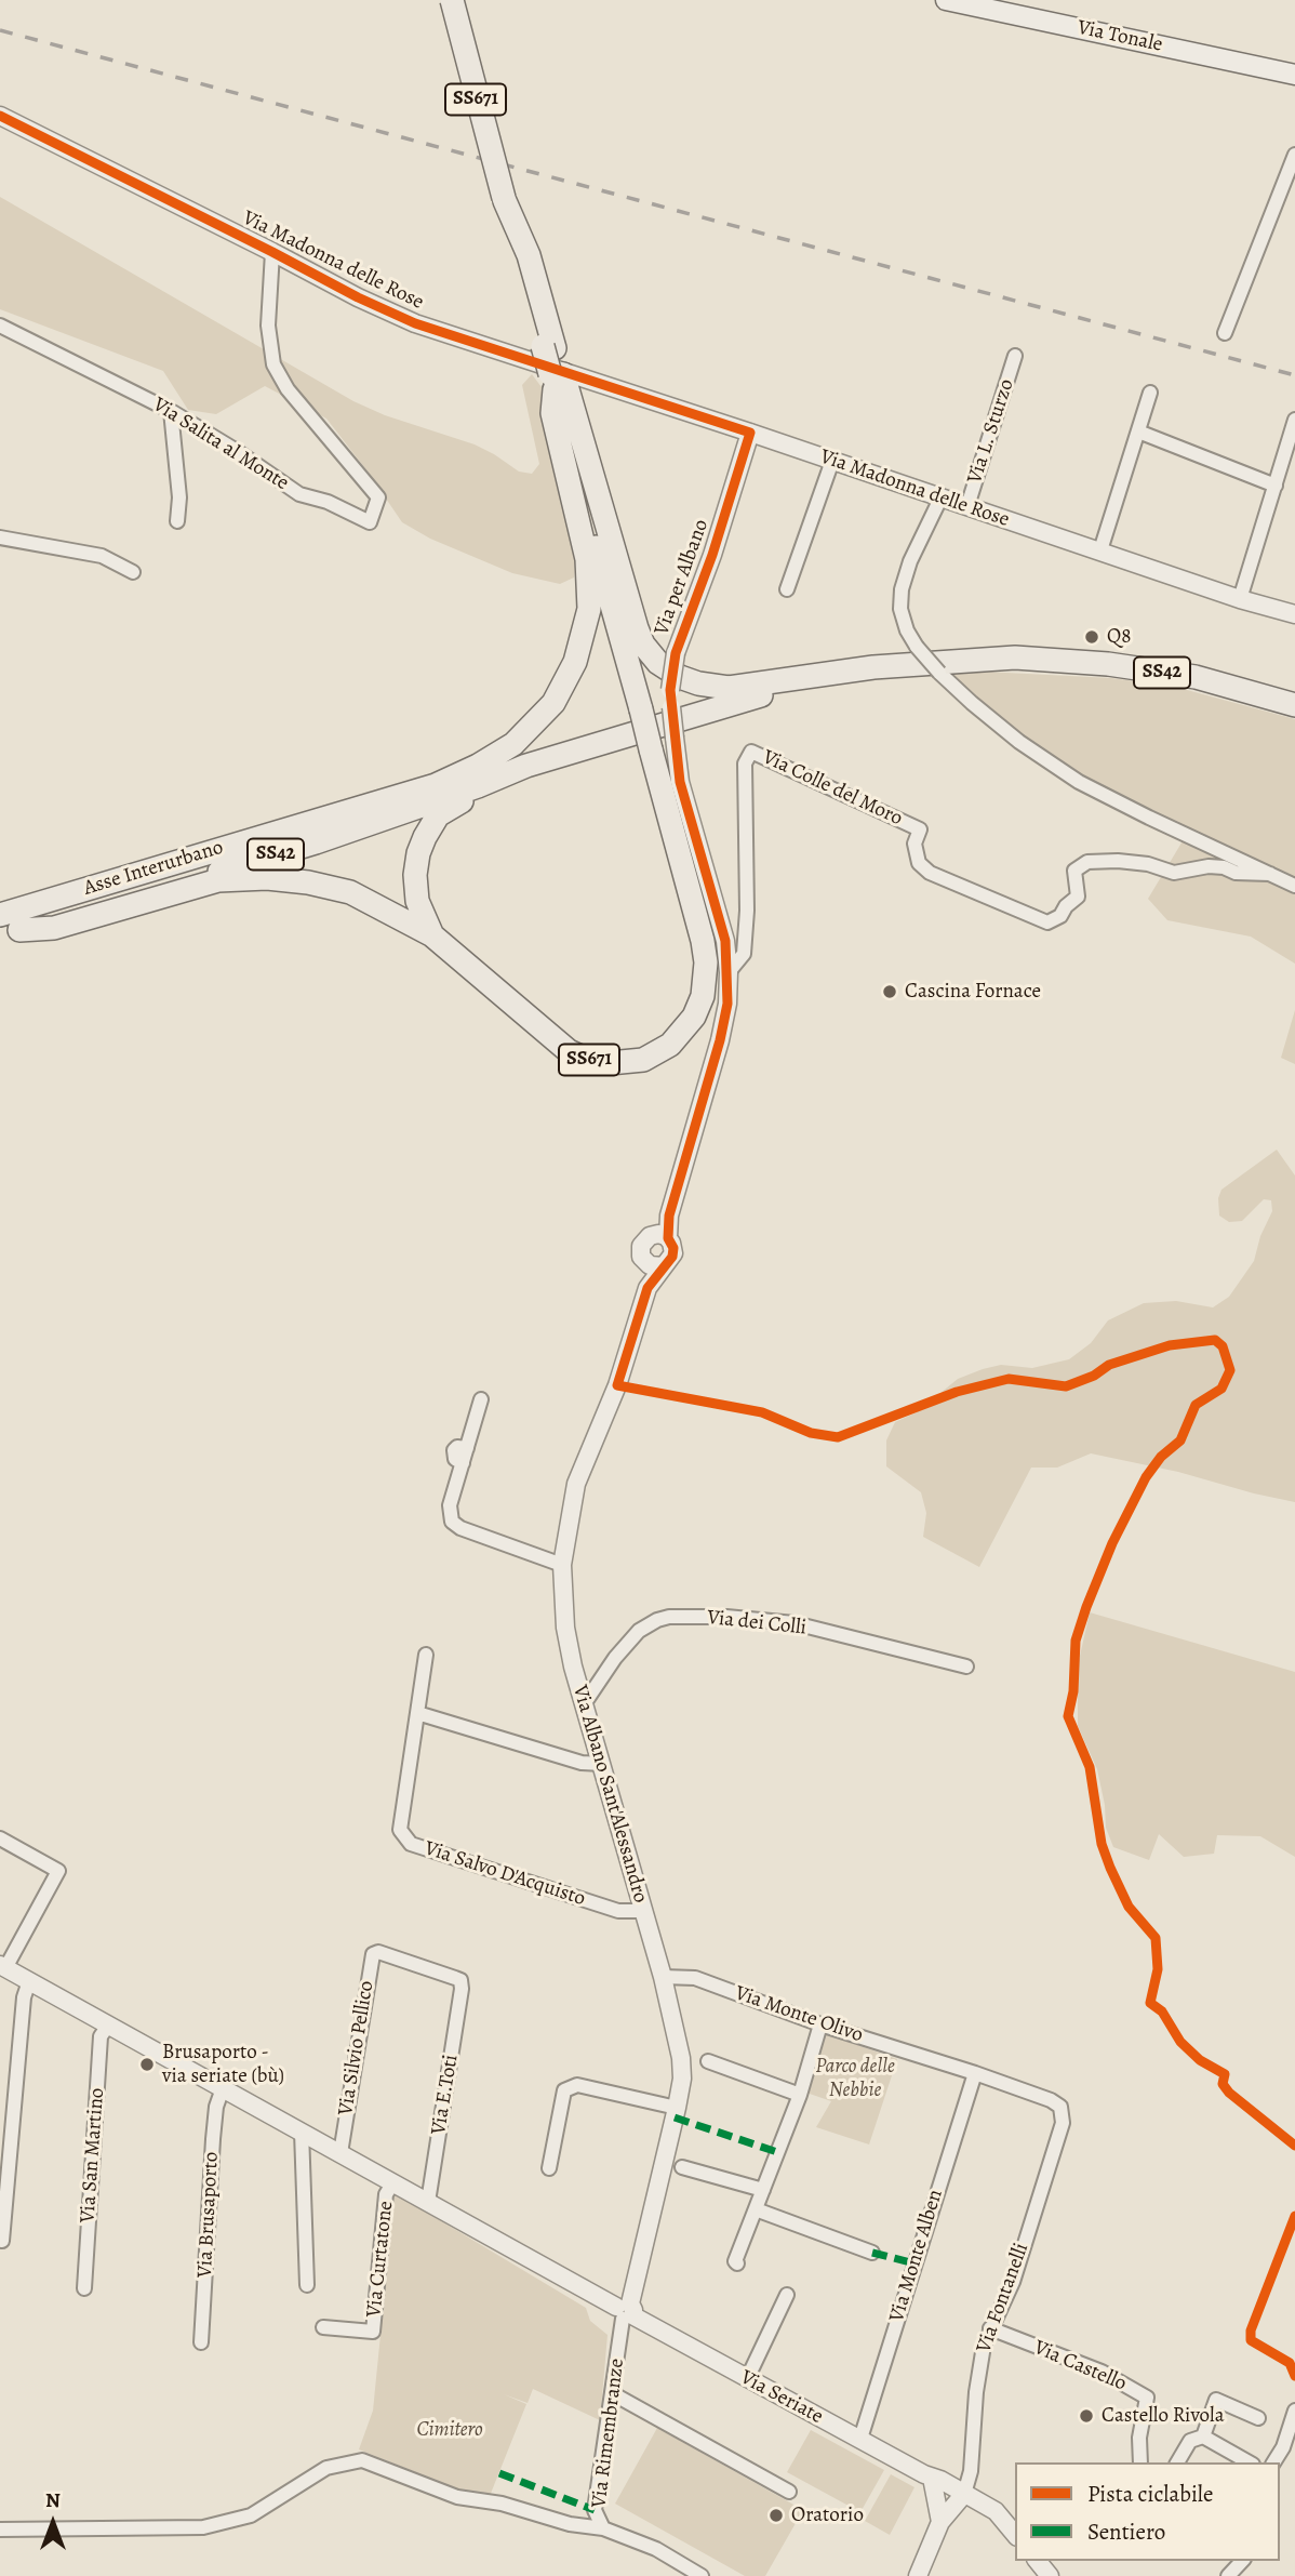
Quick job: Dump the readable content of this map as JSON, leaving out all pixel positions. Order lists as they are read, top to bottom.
{
  "streets": {
    "highway": ["SS671", "SS42", "Asse Interurbano"],
    "main road": ["Via Tonale"],
    "street": [
      "Via Madonna delle Rose",
      "Via L. Sturzo",
      "Via Salita al Monte",
      "Via per Albano",
      "Via Colle del Moro",
      "Via dei Colli",
      "Via Albano Sant'Alessandro",
      "Via Salvo D'Acquisto",
      "Via Monte Olivo",
      "Via Silvio Pellico",
      "Via E.Toti",
      "Via San Martino",
      "Via Brusaporto",
      "Via Monte Alben",
      "Via Curtatone",
      "Via Fontanelli",
      "Via Castello",
      "Via Seriate",
      "Via Rimembranze"
    ]
  },
  "crossings": [
    ["SS671", "SS42"],
    ["Via Madonna delle Rose", "Via L. Sturzo"],
    ["Via Madonna delle Rose", "Via Salita al Monte"],
    ["Via Madonna delle Rose", "Via per Albano"],
    ["Via Madonna delle Rose", "Via Colle del Moro"],
    ["Via per Albano", "Via Colle del Moro"],
    ["SS42", "Asse Interurbano"],
    ["Via dei Colli", "Via Albano Sant'Alessandro"],
    ["Via Albano Sant'Alessandro", "Via Salvo D'Acquisto"],
    ["Via Albano Sant'Alessandro", "Via Monte Olivo"],
    ["Via Albano Sant'Alessandro", "Via Seriate"],
    ["Via Albano Sant'Alessandro", "Via Rimembranze"],
    ["Via Monte Olivo", "Via Monte Alben"],
    ["Via Monte Olivo", "Via Fontanelli"],
    ["Via Silvio Pellico", "Via E.Toti"],
    ["Via E.Toti", "Via Seriate"],
    ["Via Monte Alben", "Via Seriate"],
    ["Via Fontanelli", "Via Castello"],
    ["Via Fontanelli", "Via Seriate"],
    ["Via Seriate", "Via Rimembranze"]
  ],
  "parks": ["Parco delle Nebbie", "Cimitero"],
  "places": [
    "Q8",
    "Cascina Fornace",
    "Brusaporto - via seriate (bù)",
    "Castello Rivola",
    "Oratorio"
  ],
  "legend": ["Pista ciclabile", "Sentiero"],
  "north": "top"
}
